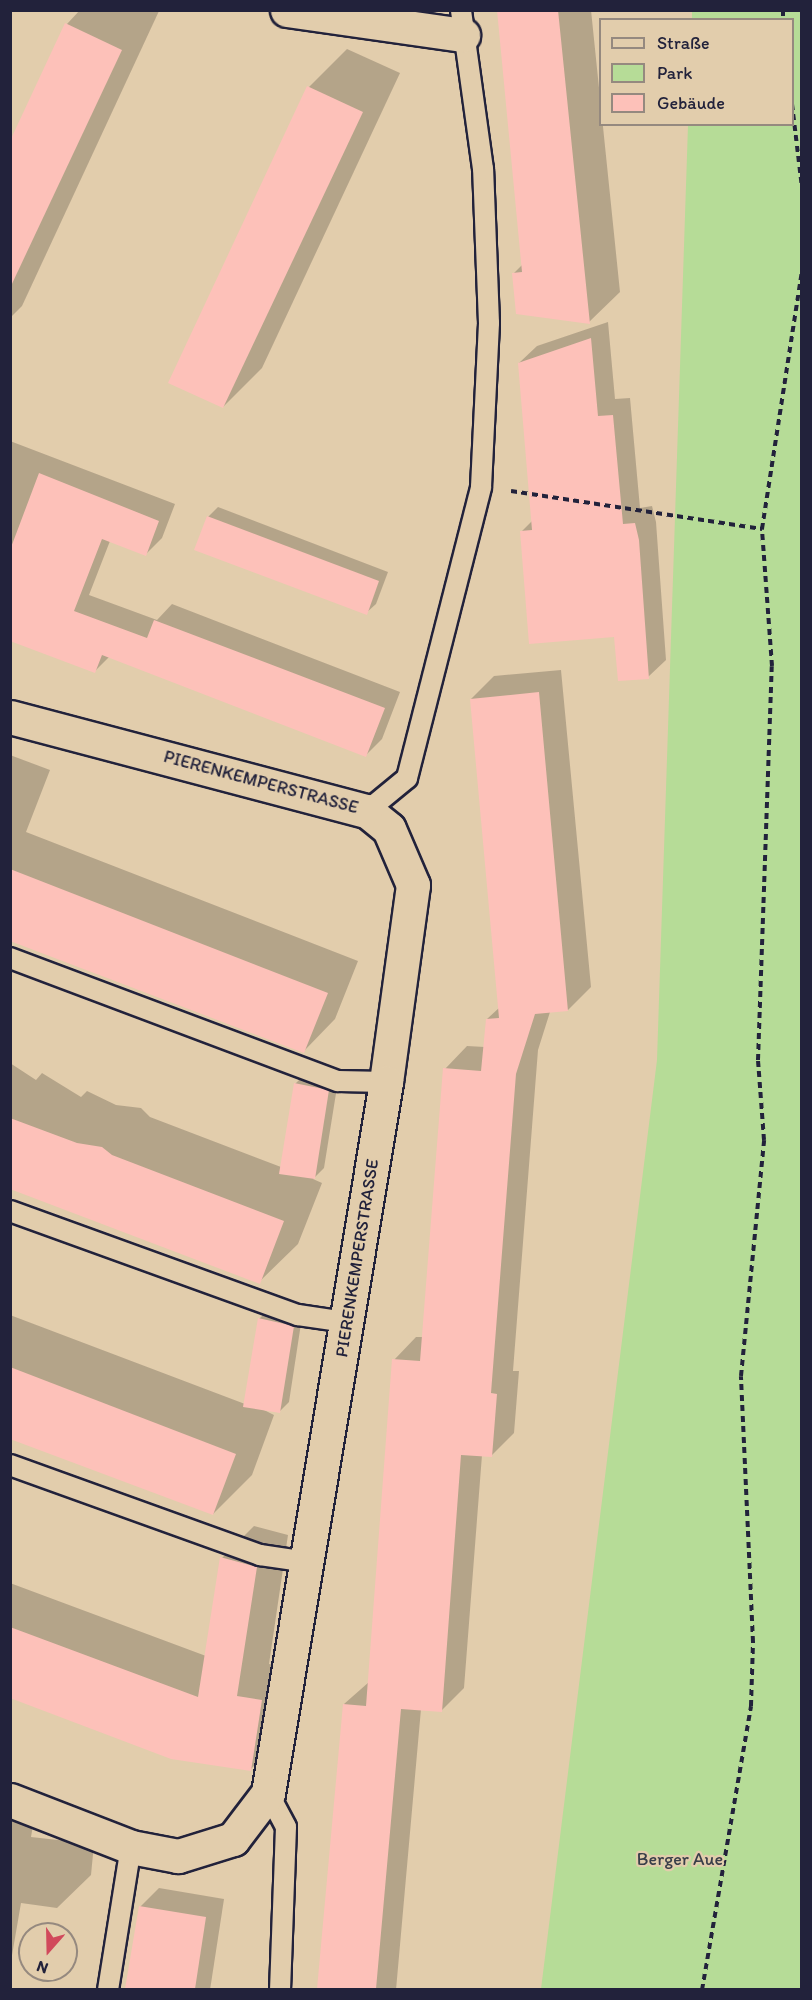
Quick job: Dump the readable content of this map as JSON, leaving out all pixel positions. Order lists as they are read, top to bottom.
{
  "streets": {
    "street": ["PIERENKEMPERSTRASSE"]
  },
  "parks": ["Berger Aue"],
  "legend": ["Straße", "Park", "Gebäude"],
  "north": "bottom"
}
